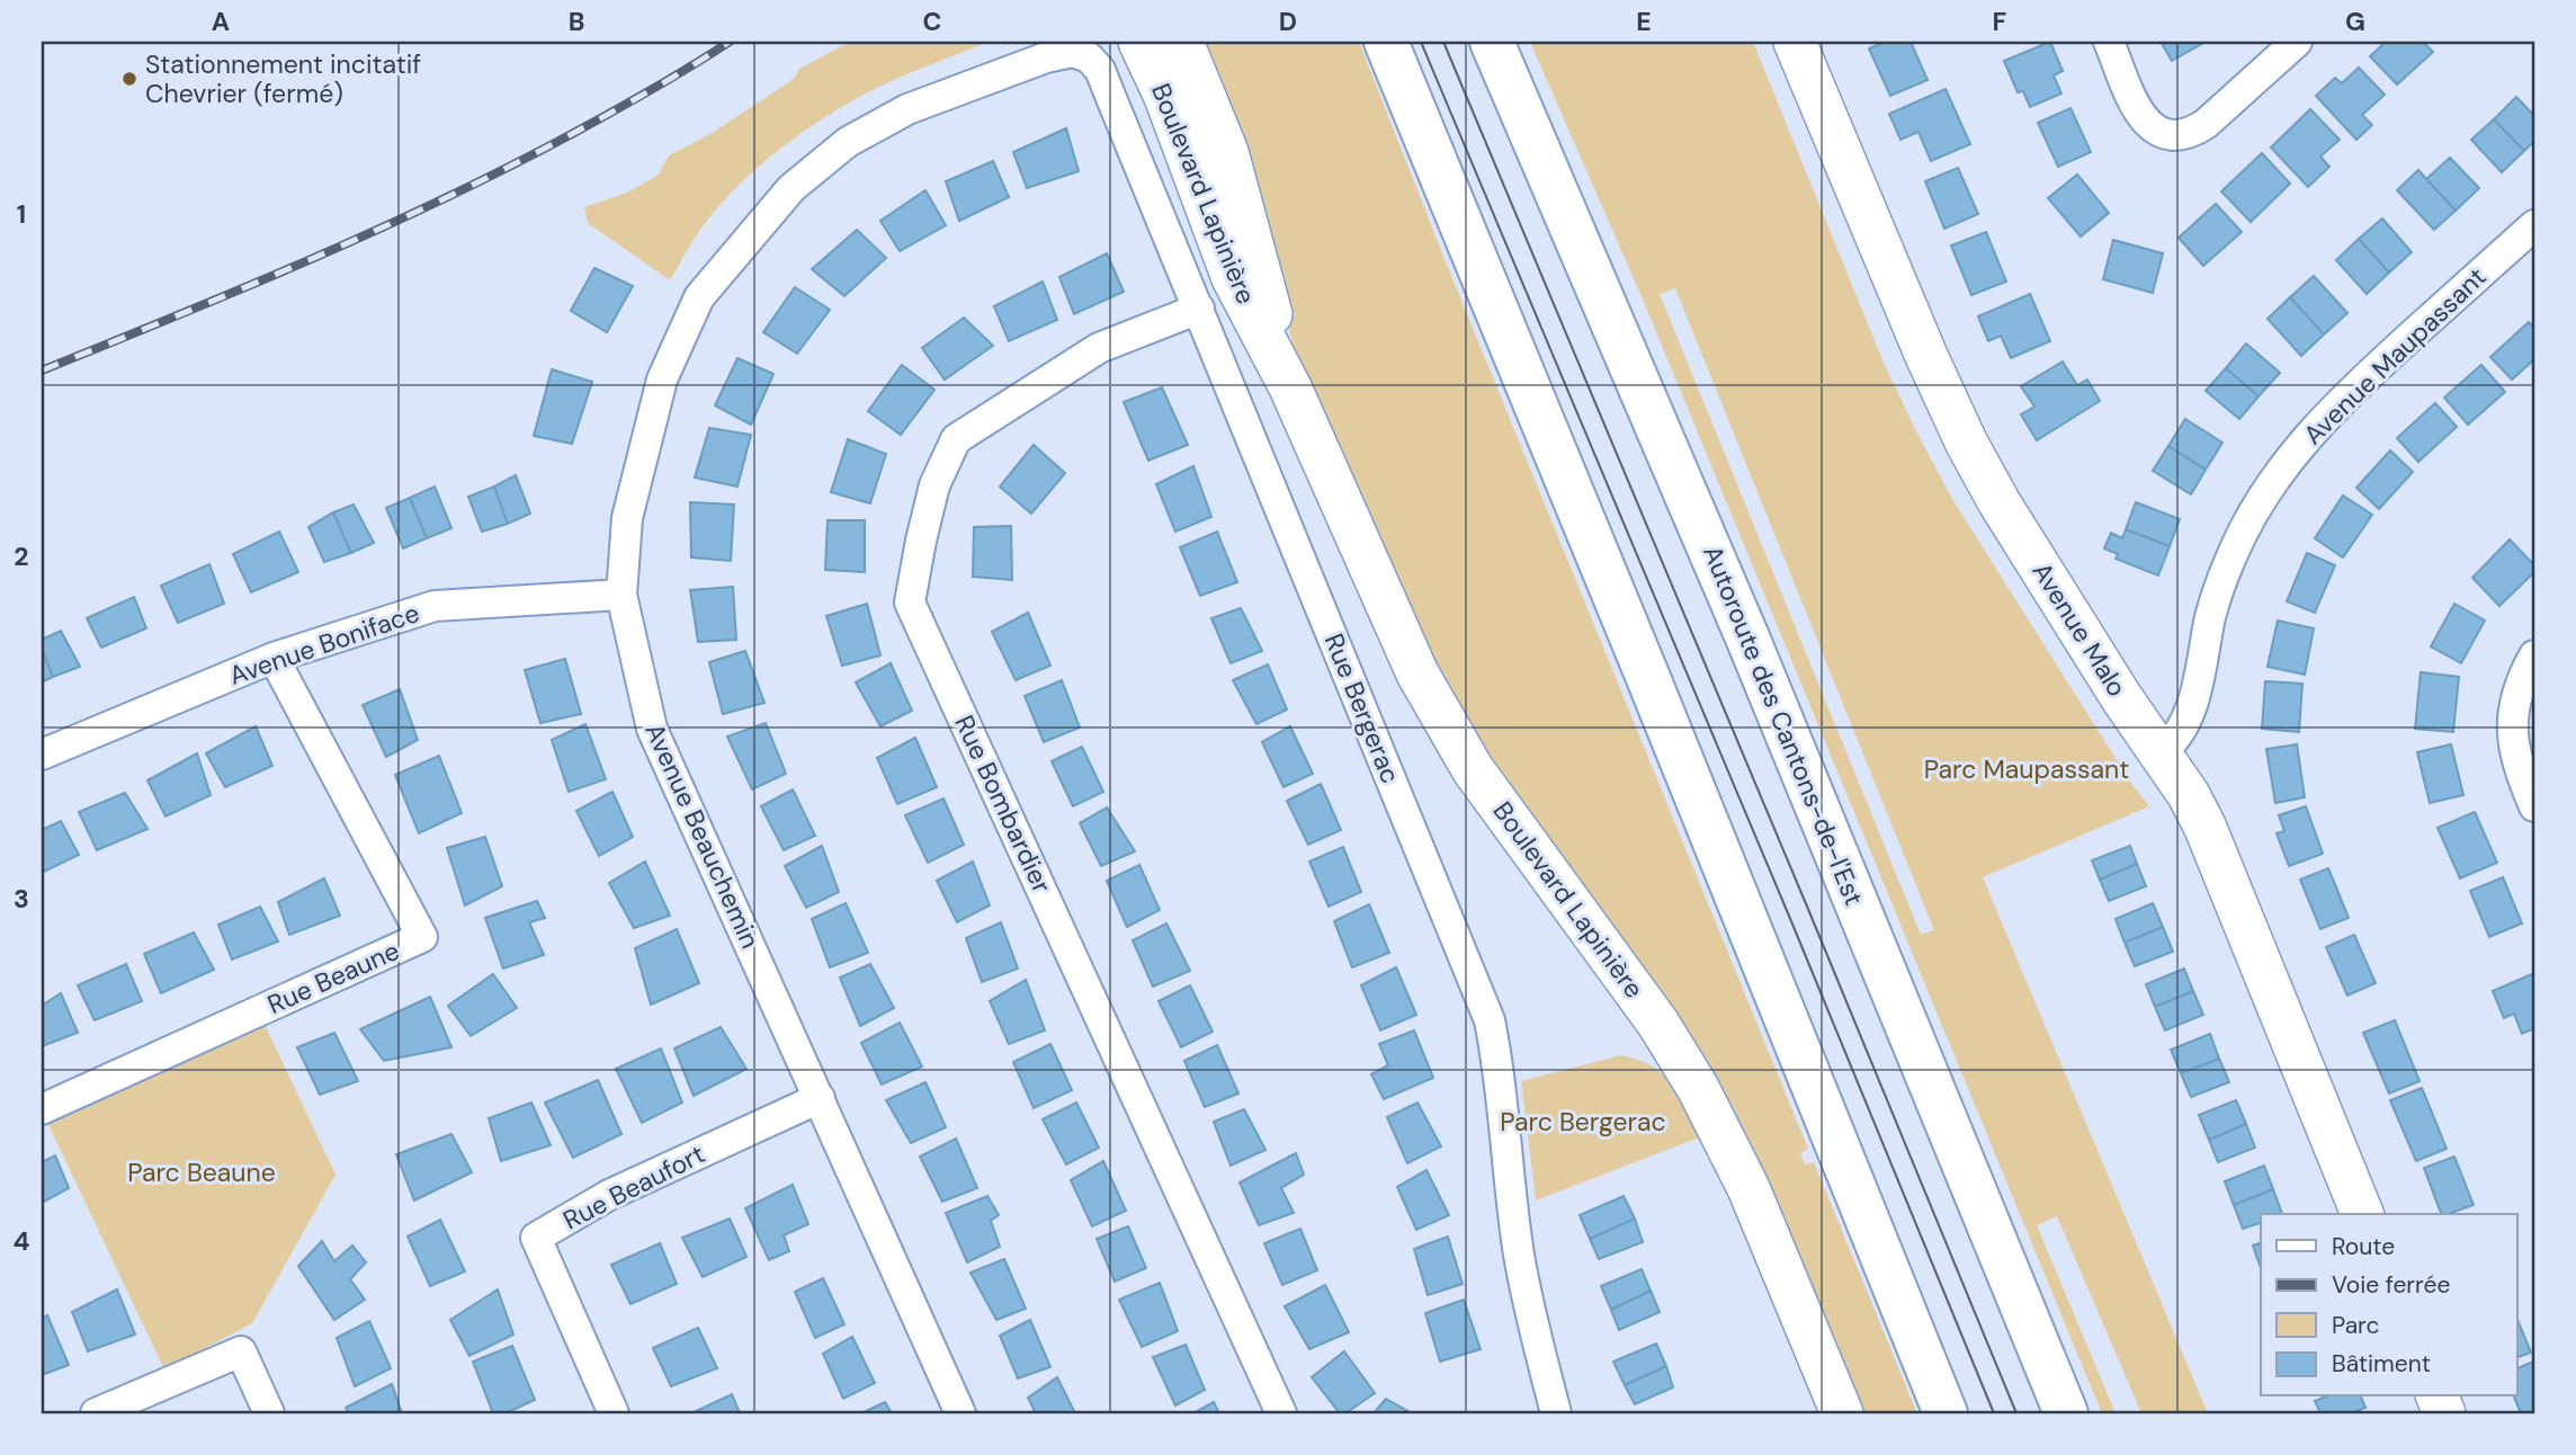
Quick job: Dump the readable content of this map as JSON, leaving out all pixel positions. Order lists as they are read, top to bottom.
{
  "streets": {
    "highway": ["Autoroute des Cantons-de-l'Est"],
    "main road": ["Boulevard Lapinière", "Avenue Malo"],
    "street": [
      "Avenue Maupassant",
      "Avenue Boniface",
      "Rue Bergerac",
      "Rue Bombardier",
      "Avenue Beauchemin",
      "Rue Beaune",
      "Rue Beaufort"
    ]
  },
  "crossings": [
    ["Avenue Maupassant", "Avenue Malo"],
    ["Avenue Boniface", "Avenue Beauchemin"],
    ["Avenue Boniface", "Rue Beaune"],
    ["Rue Bergerac", "Rue Bombardier"],
    ["Rue Bergerac", "Avenue Beauchemin"],
    ["Avenue Beauchemin", "Rue Beaufort"]
  ],
  "parks": ["Parc Maupassant", "Parc Bergerac", "Parc Beaune"],
  "places": ["Stationnement incitatif Chevrier (fermé)"],
  "legend": [
    "Route",
    "Voie ferrée",
    "Parc",
    "Bâtiment"
  ],
  "grid": {
    "columns": [
      "A",
      "B",
      "C",
      "D",
      "E",
      "F",
      "G"
    ],
    "rows": [
      "1",
      "2",
      "3",
      "4"
    ]
  }
}
